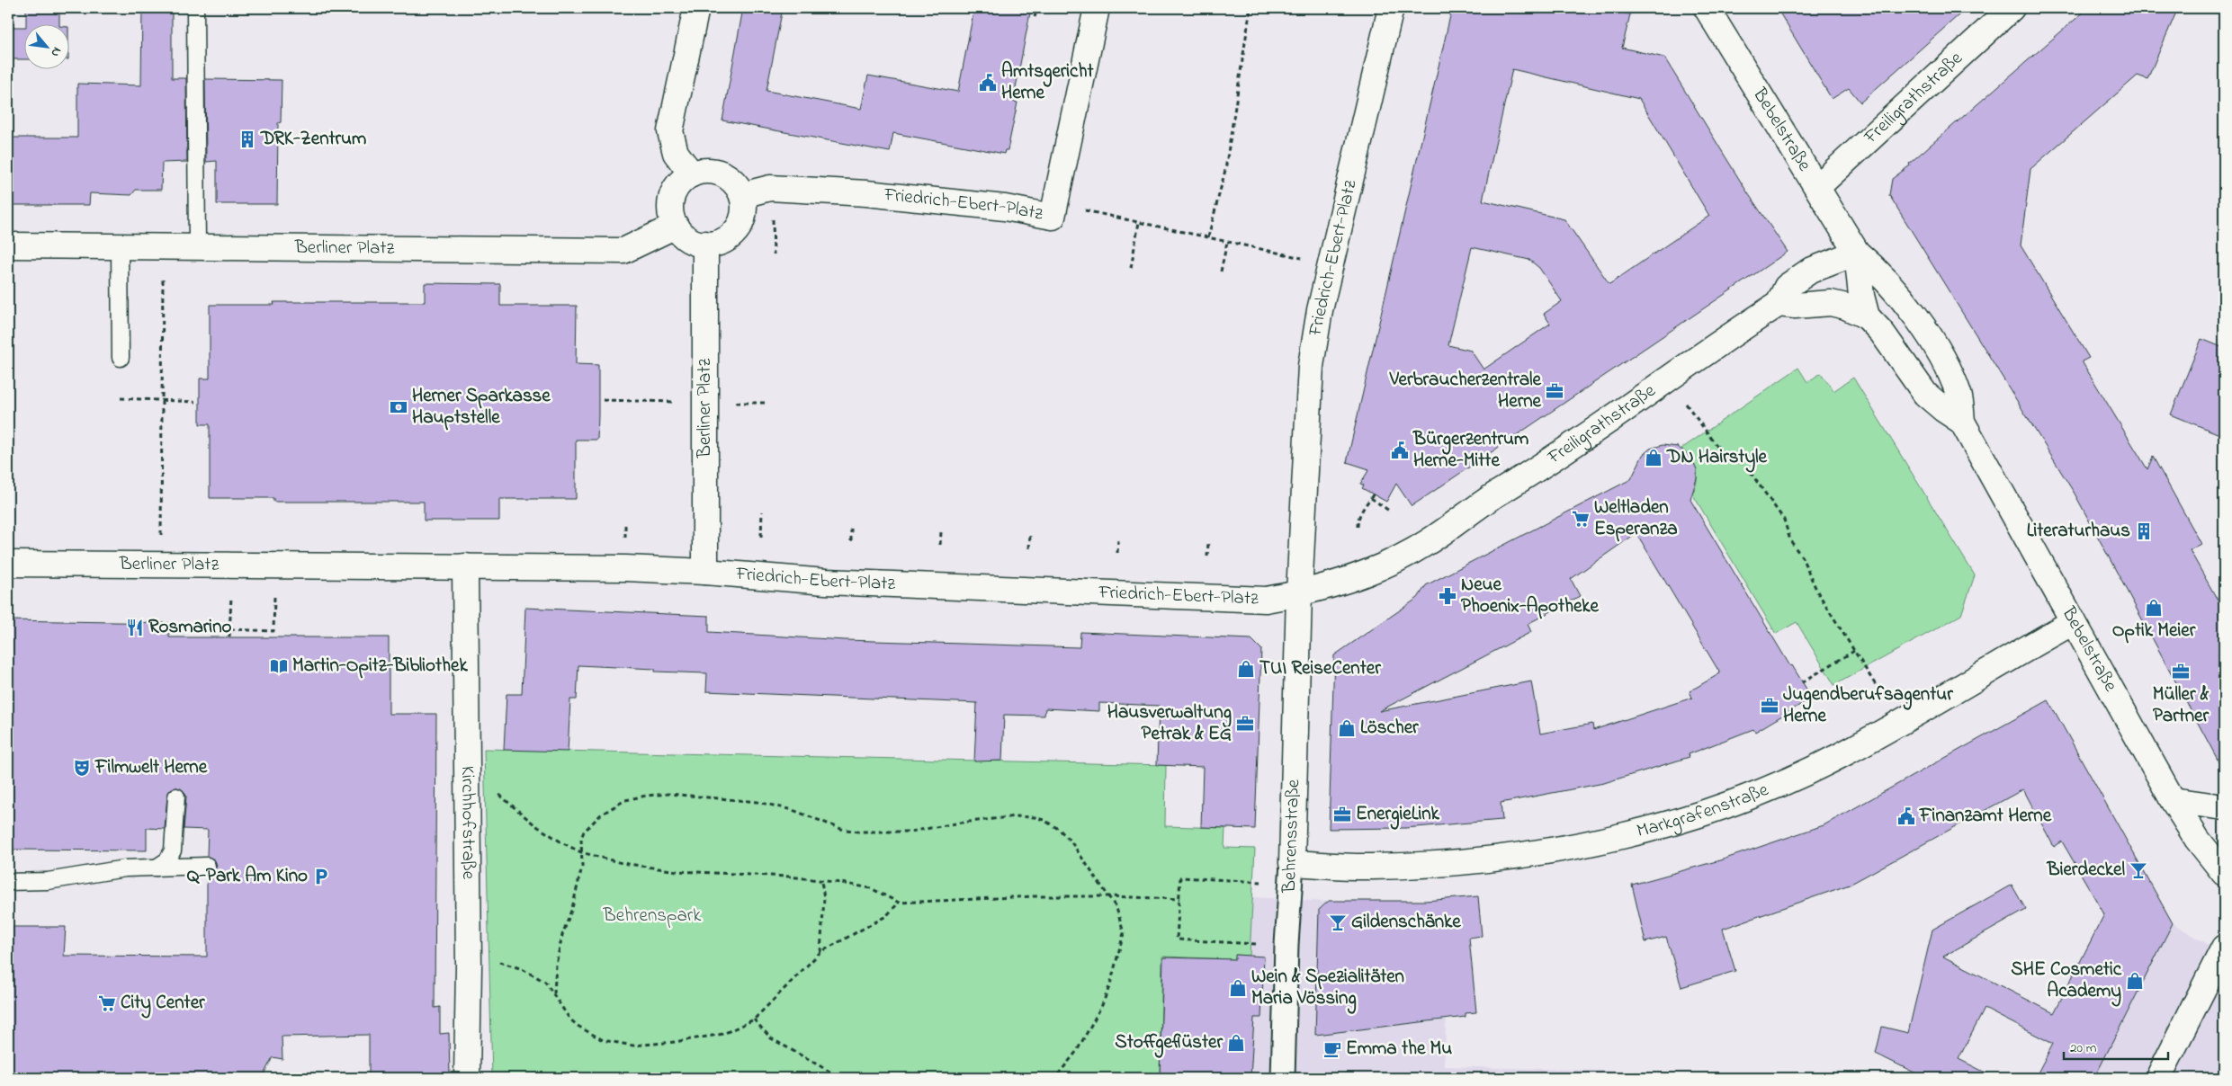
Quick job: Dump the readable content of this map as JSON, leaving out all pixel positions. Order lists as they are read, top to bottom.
{
  "streets": {
    "street": [
      "Freiligrathstraße",
      "Bebelstraße",
      "Friedrich-Ebert-Platz",
      "Berliner Platz",
      "Markgrafenstraße",
      "Kirchhofstraße",
      "Behrensstraße"
    ]
  },
  "crossings": [
    ["Freiligrathstraße", "Bebelstraße"],
    ["Freiligrathstraße", "Friedrich-Ebert-Platz"],
    ["Freiligrathstraße", "Behrensstraße"],
    ["Bebelstraße", "Markgrafenstraße"],
    ["Friedrich-Ebert-Platz", "Berliner Platz"],
    ["Friedrich-Ebert-Platz", "Kirchhofstraße"],
    ["Friedrich-Ebert-Platz", "Behrensstraße"],
    ["Berliner Platz", "Kirchhofstraße"],
    ["Markgrafenstraße", "Behrensstraße"]
  ],
  "parks": ["Behrenspark"],
  "places": {
    "public building": ["Amtsgericht Herne", "Bürgerzentrum Herne-Mitte", "Finanzamt Herne"],
    "building": ["DRK-Zentrum", "Literaturhaus"],
    "office": [
      "Verbraucherzentrale Herne",
      "Müller & Partner",
      "Jugendberufsagentur Herne",
      "Hausverwaltung Petrak & EG",
      "EnergieLink"
    ],
    "bank": ["Herner Sparkasse Hauptstelle"],
    "shop": [
      "DN Hairstyle",
      "Optik Meier",
      "TUI ReiseCenter",
      "Löscher",
      "SHE Cosmetic Academy",
      "Wein & Spezialitäten Maria Vössing",
      "Stoffgeflüster"
    ],
    "supermarket": ["Weltladen Esperanza", "City Center"],
    "pharmacy": ["Neue Phoenix-Apotheke"],
    "restaurant": ["Rosmarino"],
    "library": ["Martin-Opitz-Bibliothek"],
    "theatre": ["Filmwelt Herne"],
    "bar": ["Bierdeckel", "Gildenschänke"],
    "parking": ["Q-Park Am Kino"],
    "cafe": ["Emma the Mu"]
  },
  "scale_bar": "20 m",
  "north": "bottom right"
}
